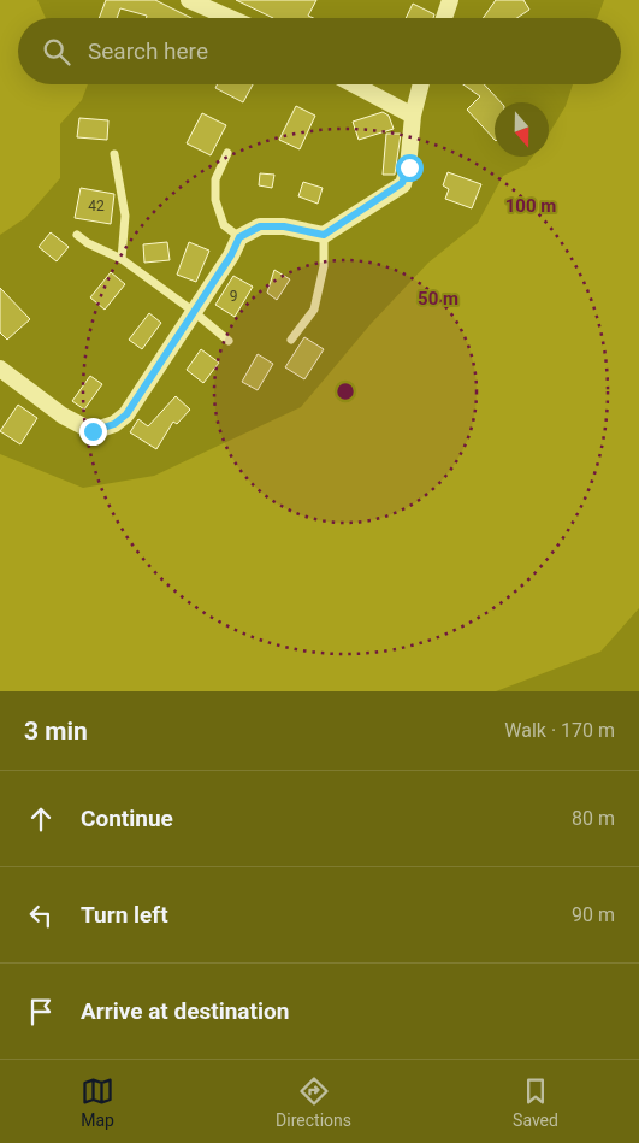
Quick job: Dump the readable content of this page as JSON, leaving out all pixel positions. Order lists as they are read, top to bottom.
{
  "house_numbers": ["42", "9"],
  "north": "bottom",
  "page": {
    "search": "Search here",
    "heading": ["3 min", "Walk · 170 m"],
    "list": [
      ["Continue", "80 m"],
      ["Turn left", "90 m"],
      "Arrive at destination"
    ],
    "nav": ["Map", "Directions", "Saved"]
  },
  "rings": ["100 m", "50 m"]
}
